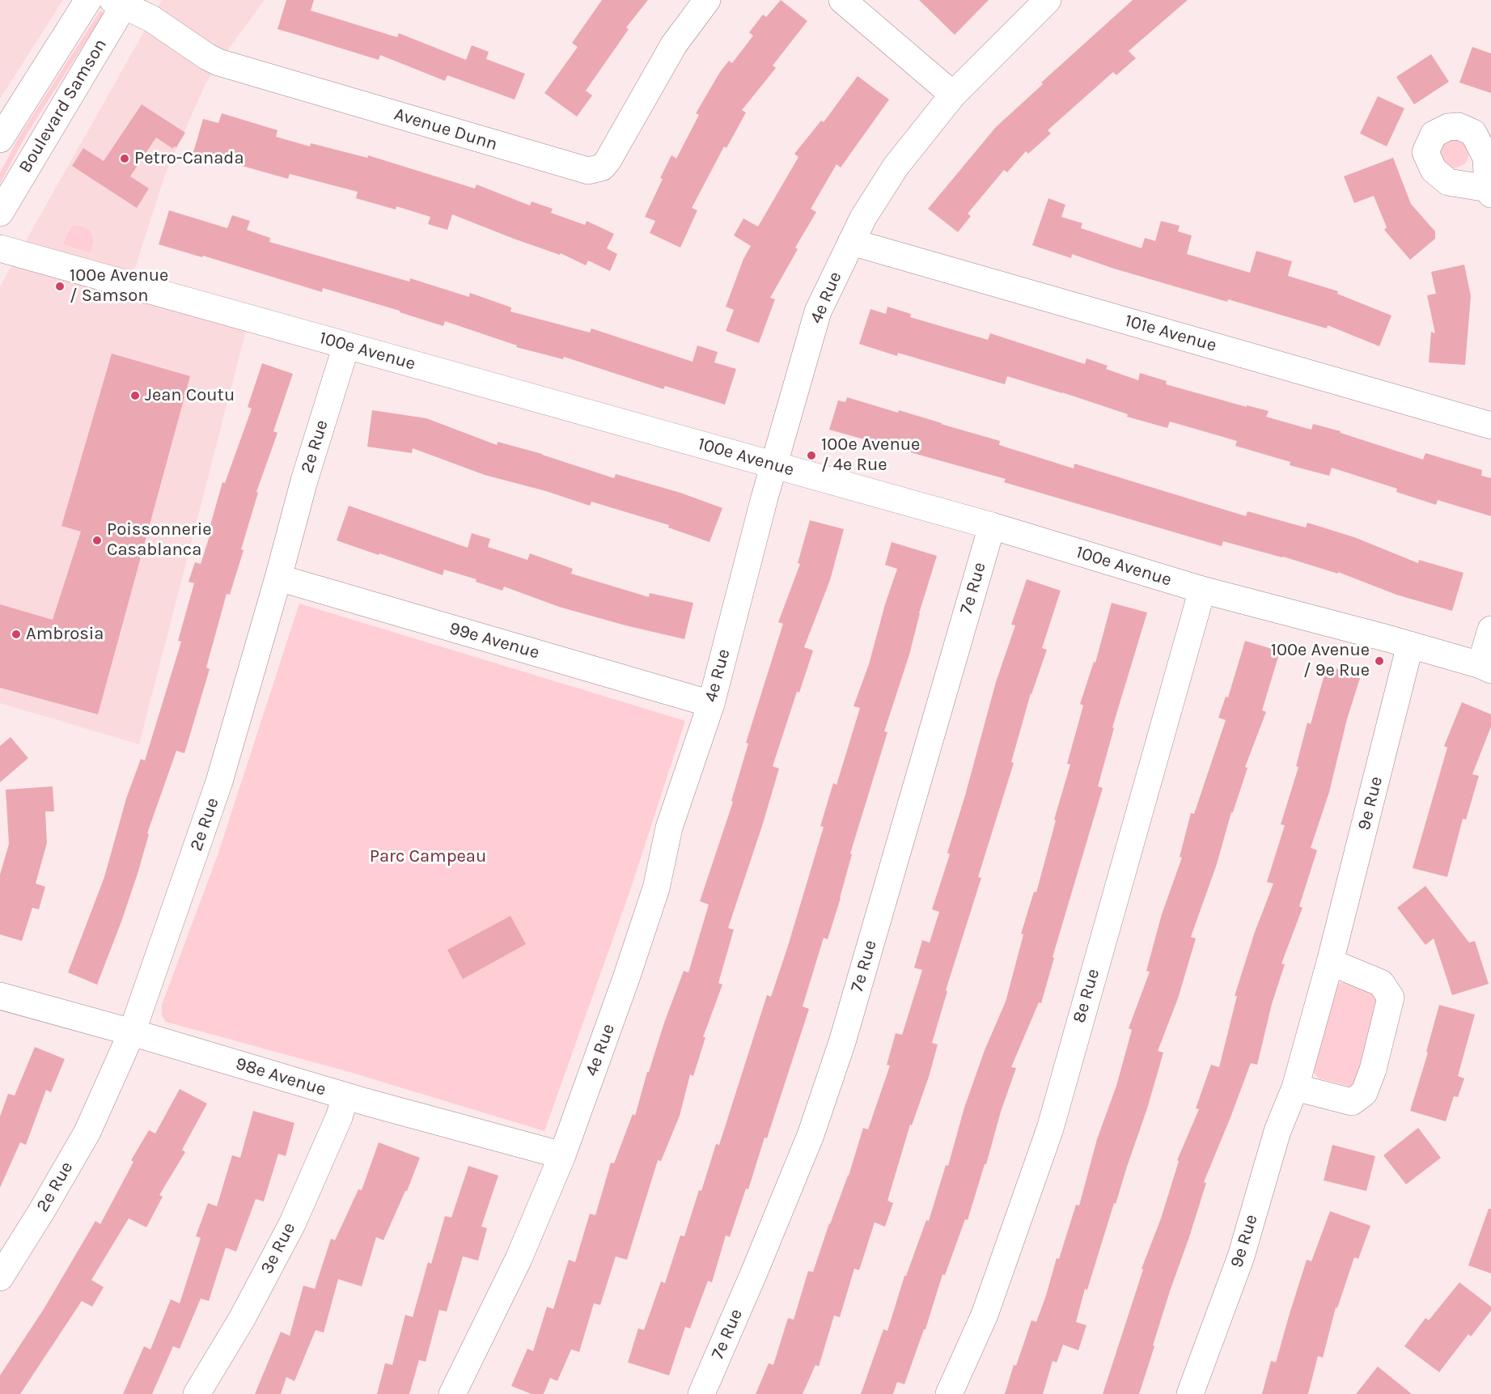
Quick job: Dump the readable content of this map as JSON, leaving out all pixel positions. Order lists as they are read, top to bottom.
{
  "streets": {
    "street": [
      "Boulevard Samson",
      "Avenue Dunn",
      "4e Rue",
      "101e Avenue",
      "100e Avenue",
      "2e Rue",
      "7e Rue",
      "99e Avenue",
      "9e Rue",
      "8e Rue",
      "98e Avenue",
      "3e Rue"
    ]
  },
  "crossings": [
    ["Boulevard Samson", "Avenue Dunn"],
    ["4e Rue", "101e Avenue"],
    ["4e Rue", "100e Avenue"],
    ["4e Rue", "99e Avenue"],
    ["4e Rue", "98e Avenue"],
    ["100e Avenue", "2e Rue"],
    ["100e Avenue", "7e Rue"],
    ["100e Avenue", "9e Rue"],
    ["100e Avenue", "8e Rue"],
    ["2e Rue", "99e Avenue"],
    ["2e Rue", "98e Avenue"],
    ["98e Avenue", "3e Rue"]
  ],
  "parks": ["Parc Campeau"],
  "places": [
    "Petro-Canada",
    "100e Avenue / Samson",
    "Jean Coutu",
    "100e Avenue / 4e Rue",
    "Poissonnerie Casablanca",
    "Ambrosia",
    "100e Avenue / 9e Rue"
  ]
}
